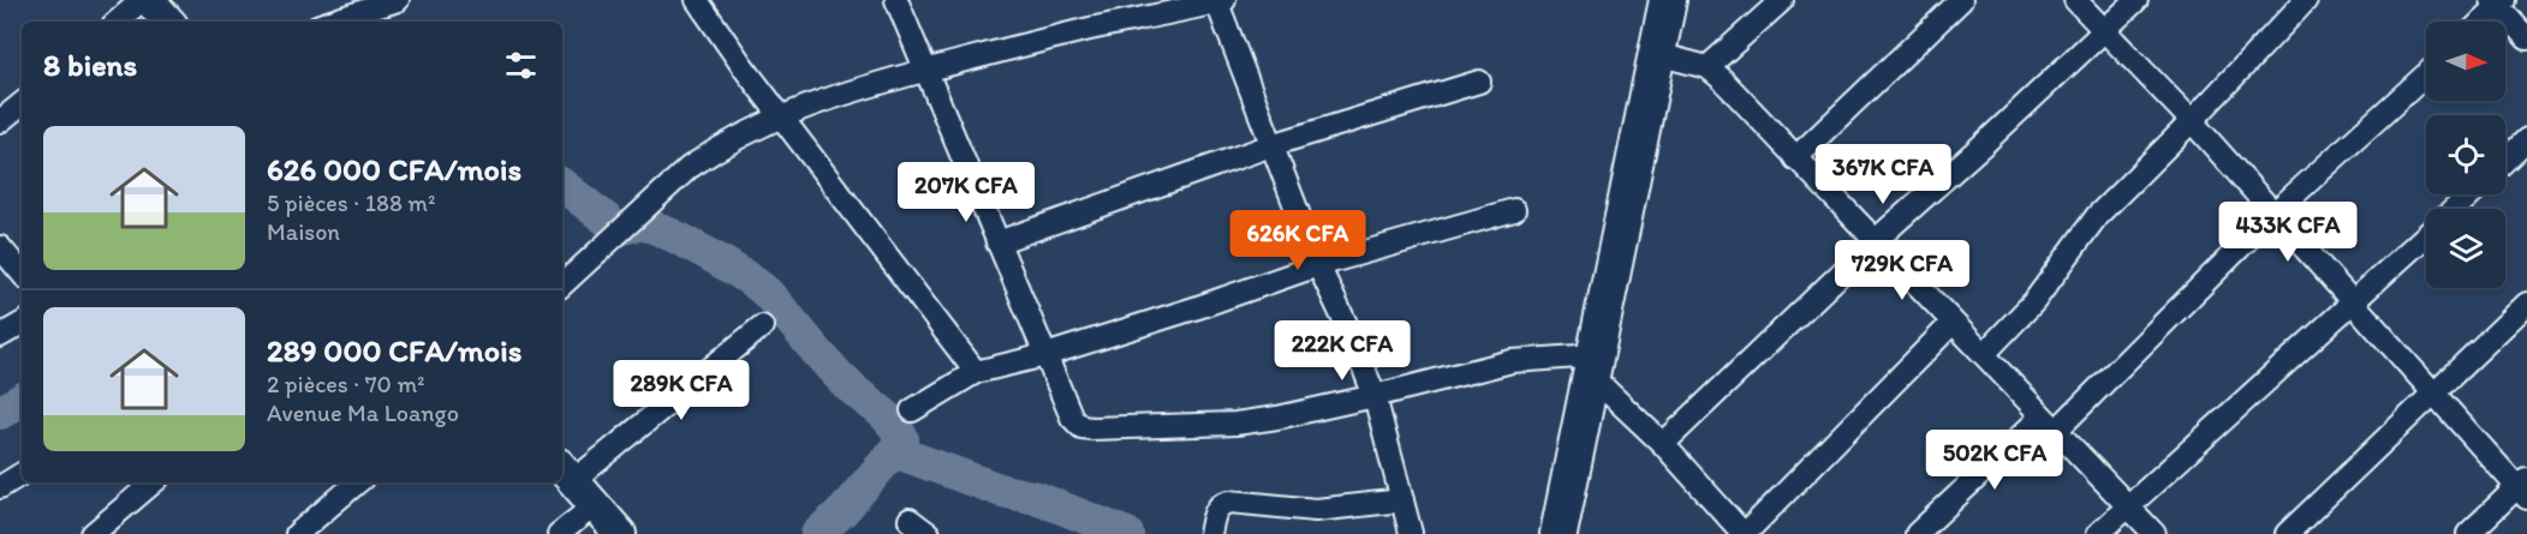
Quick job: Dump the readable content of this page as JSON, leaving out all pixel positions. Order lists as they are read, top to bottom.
{
  "north": "right",
  "page": {
    "heading": "8 biens",
    "list": [
      {
        "name": "626 000 CFA/mois",
        "note": "5 pièces · 188 m² · Maison"
      },
      {
        "name": "289 000 CFA/mois",
        "note": "2 pièces · 70 m² · Avenue Ma Loango"
      }
    ],
    "price": [
      "367K CFA",
      "207K CFA",
      "433K CFA",
      "626K CFA",
      "729K CFA",
      "222K CFA",
      "289K CFA",
      "502K CFA"
    ]
  }
}
